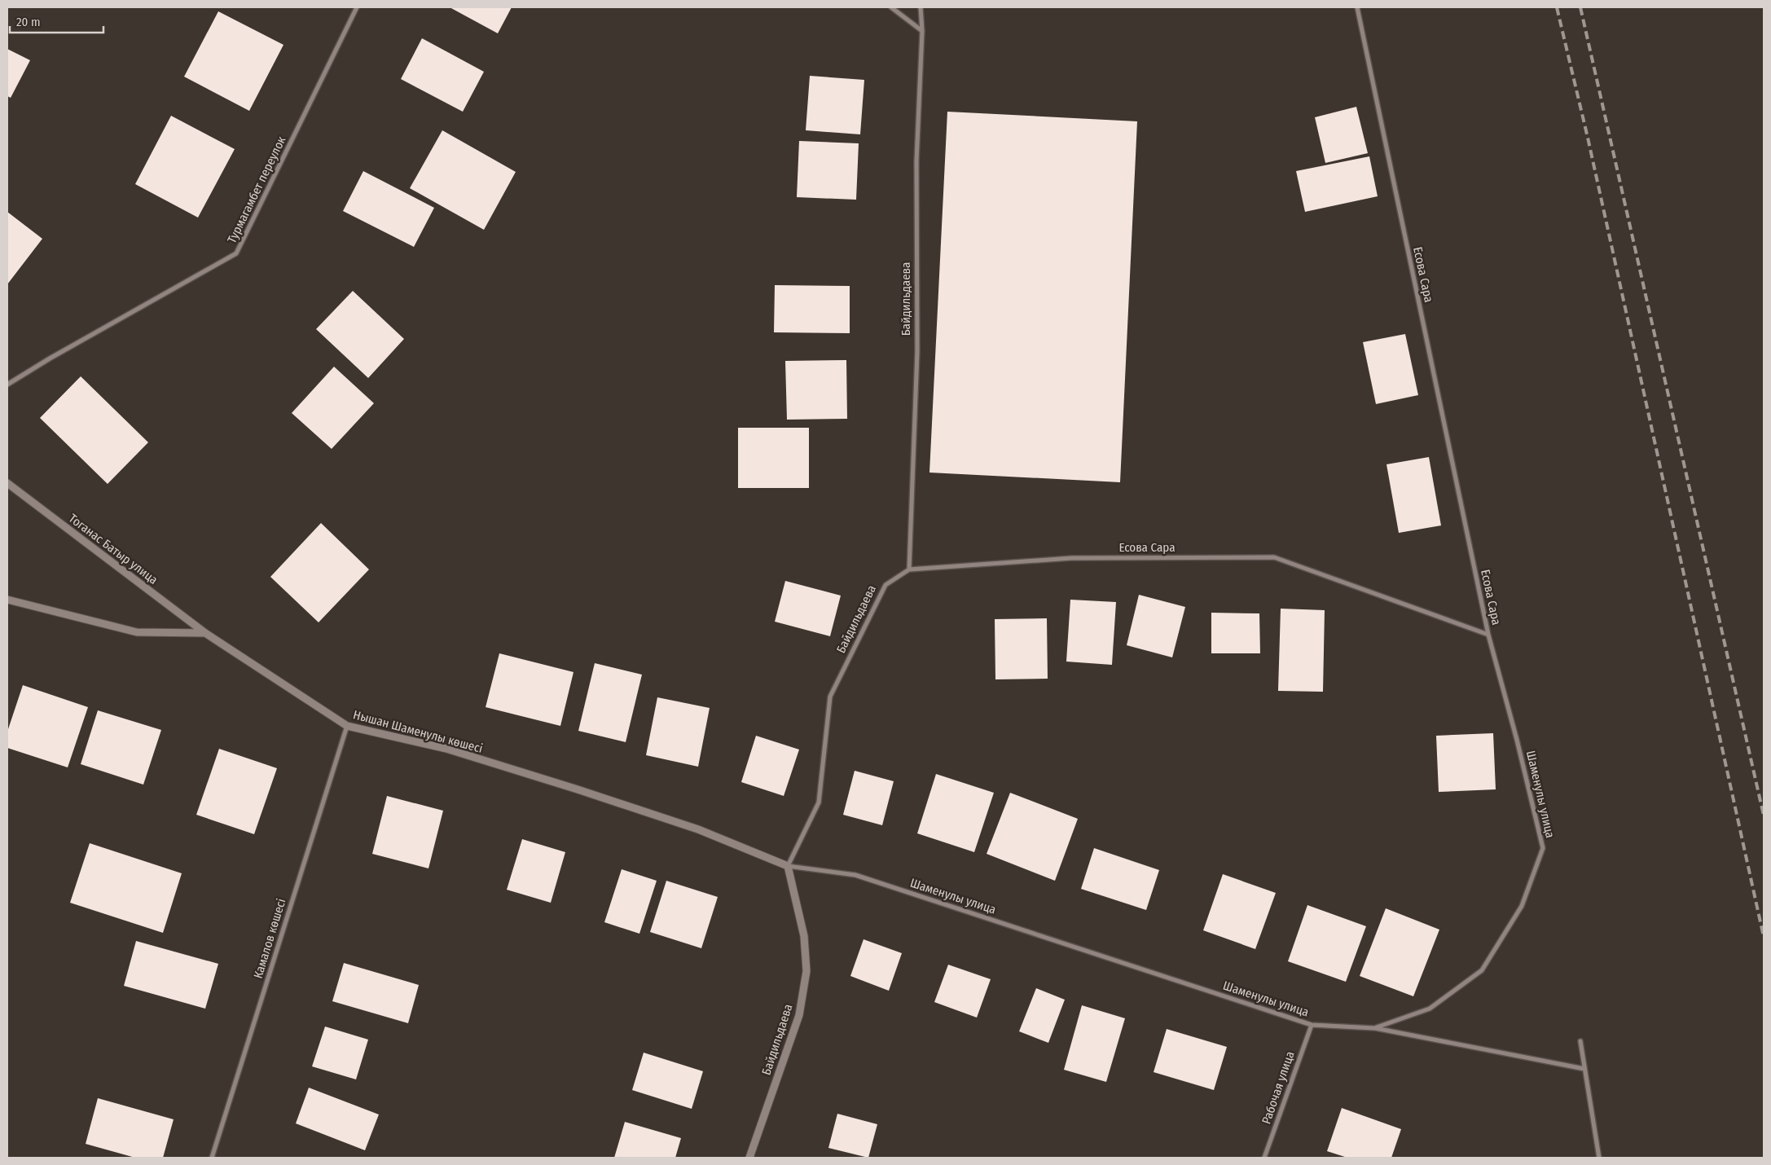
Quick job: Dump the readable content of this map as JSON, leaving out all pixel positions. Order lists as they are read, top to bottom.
{
  "streets": {
    "street": [
      "Турмагамбет переулок",
      "Есова Сара",
      "Байдильдаева",
      "Тоганас Батыр улица",
      "Нышан Шаменулы көшесі",
      "Шаменулы улица",
      "Камалов көшесі",
      "Рабочая улица"
    ]
  },
  "crossings": [
    ["Есова Сара", "Байдильдаева"],
    ["Есова Сара", "Шаменулы улица"],
    ["Байдильдаева", "Нышан Шаменулы көшесі"],
    ["Байдильдаева", "Шаменулы улица"],
    ["Тоганас Батыр улица", "Нышан Шаменулы көшесі"],
    ["Нышан Шаменулы көшесі", "Шаменулы улица"],
    ["Нышан Шаменулы көшесі", "Камалов көшесі"],
    ["Шаменулы улица", "Рабочая улица"]
  ],
  "scale_bar": "20 m"
}
